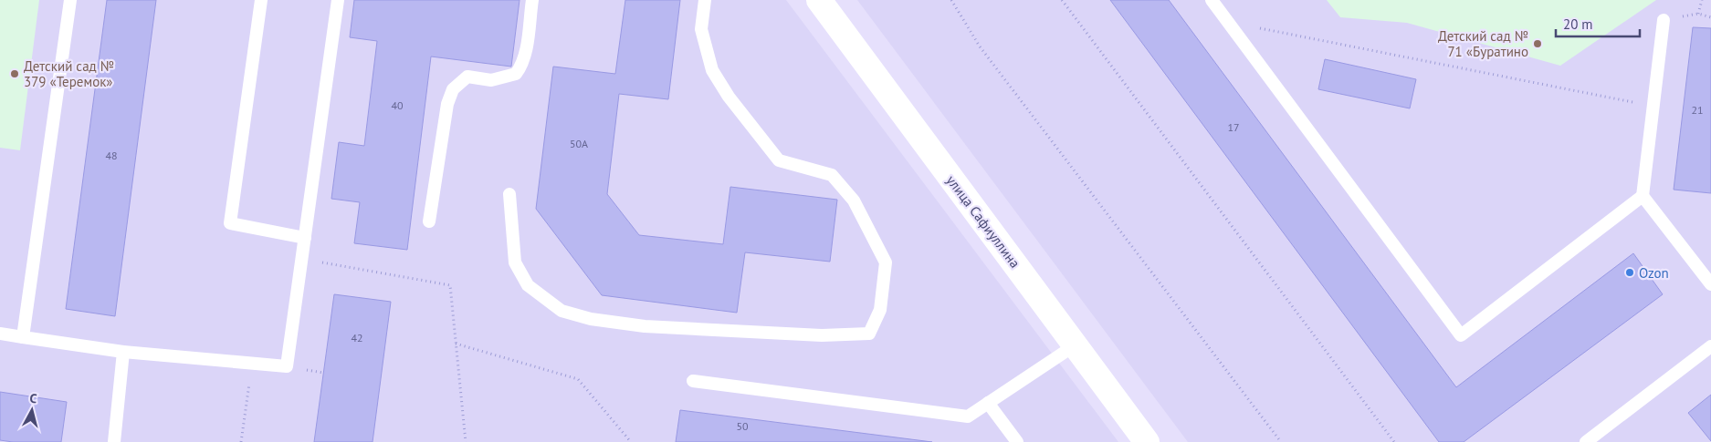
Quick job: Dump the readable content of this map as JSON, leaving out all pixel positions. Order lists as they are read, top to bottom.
{
  "streets": {
    "street": ["улица Сафиуллина"]
  },
  "places": ["Детский сад № 71 «Буратино", "Детский сад № 379 «Теремок»", "Ozon"],
  "house_numbers": [
    "40",
    "21",
    "17",
    "50А",
    "48",
    "42",
    "50"
  ],
  "scale_bar": "20 m",
  "north": "top"
}
